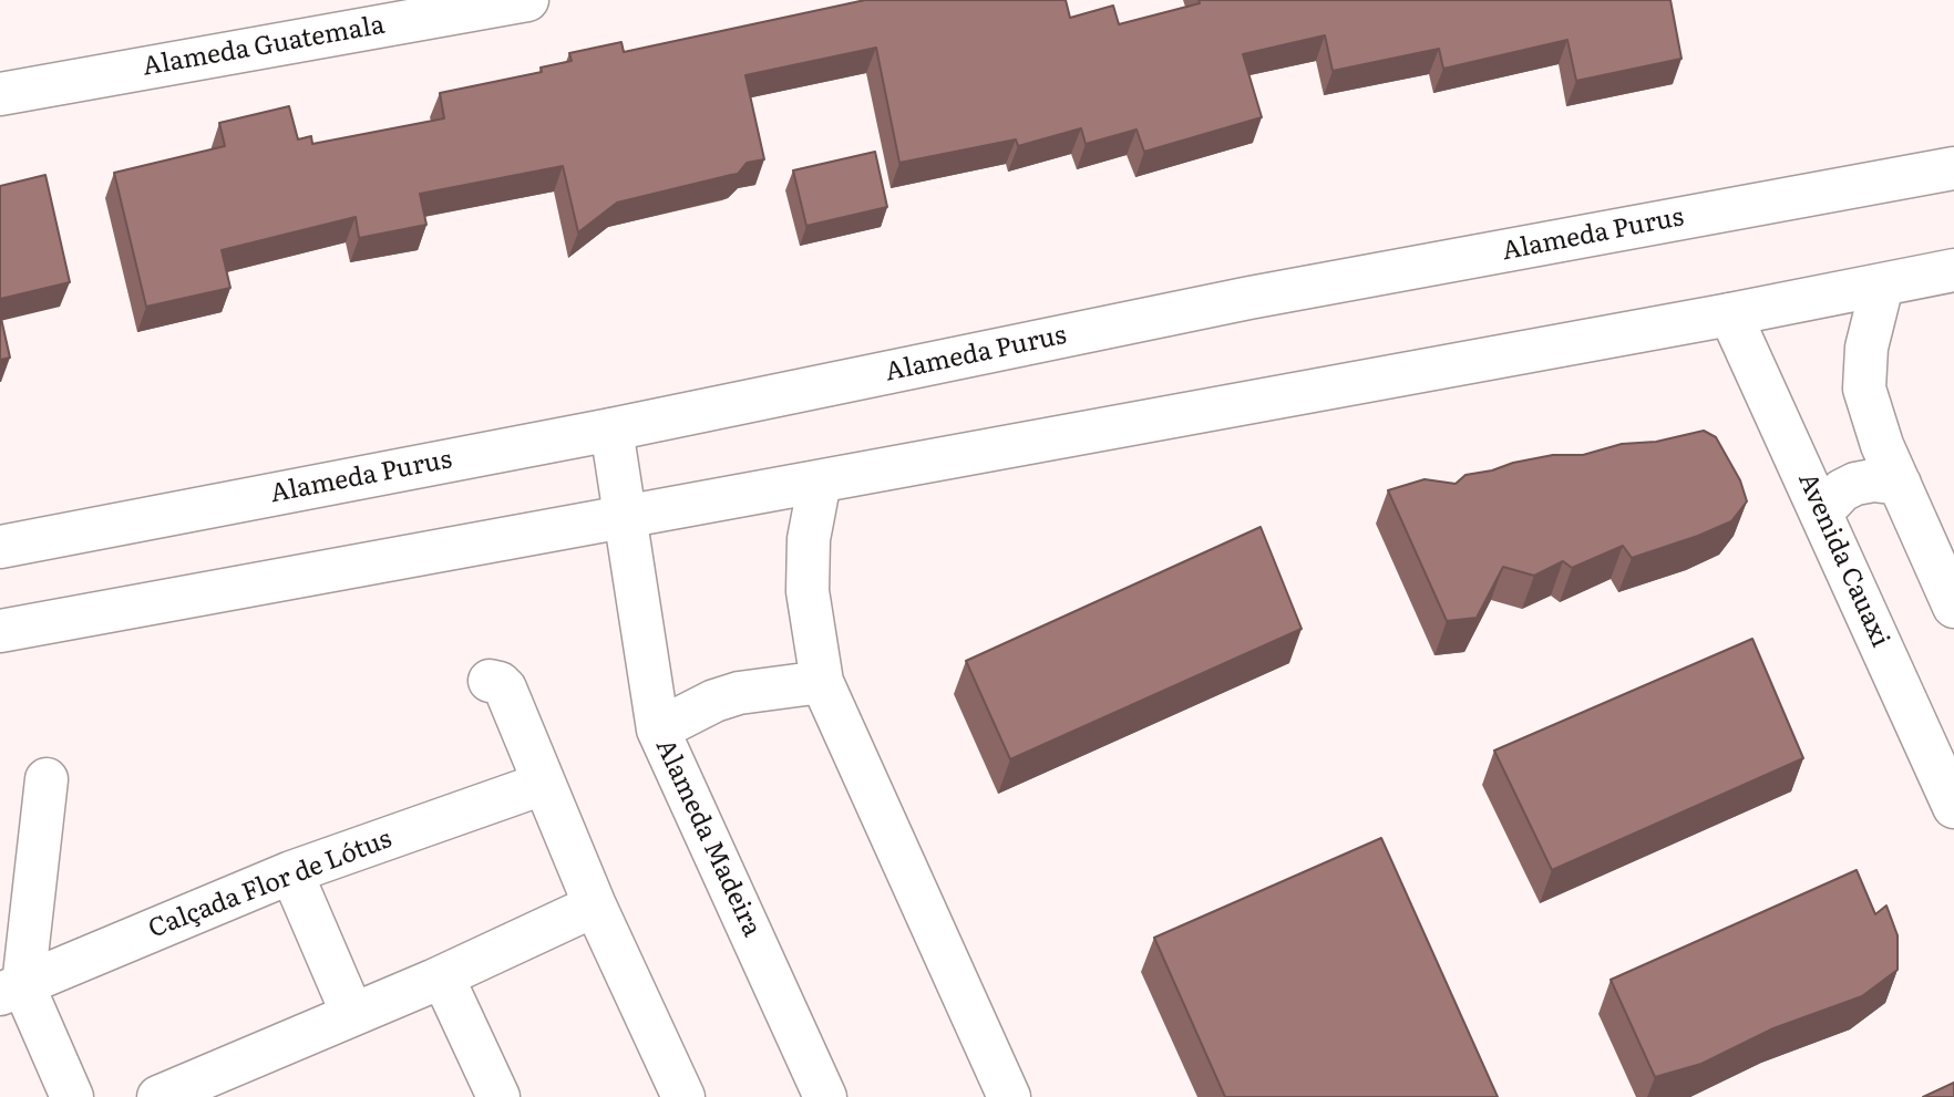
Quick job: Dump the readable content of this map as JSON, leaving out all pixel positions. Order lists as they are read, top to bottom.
{
  "streets": {
    "street": [
      "Alameda Guatemala",
      "Alameda Purus",
      "Avenida Cauaxi",
      "Alameda Madeira",
      "Calçada Flor de Lótus"
    ]
  },
  "crossings": [
    ["Alameda Purus", "Alameda Madeira"]
  ]
}
